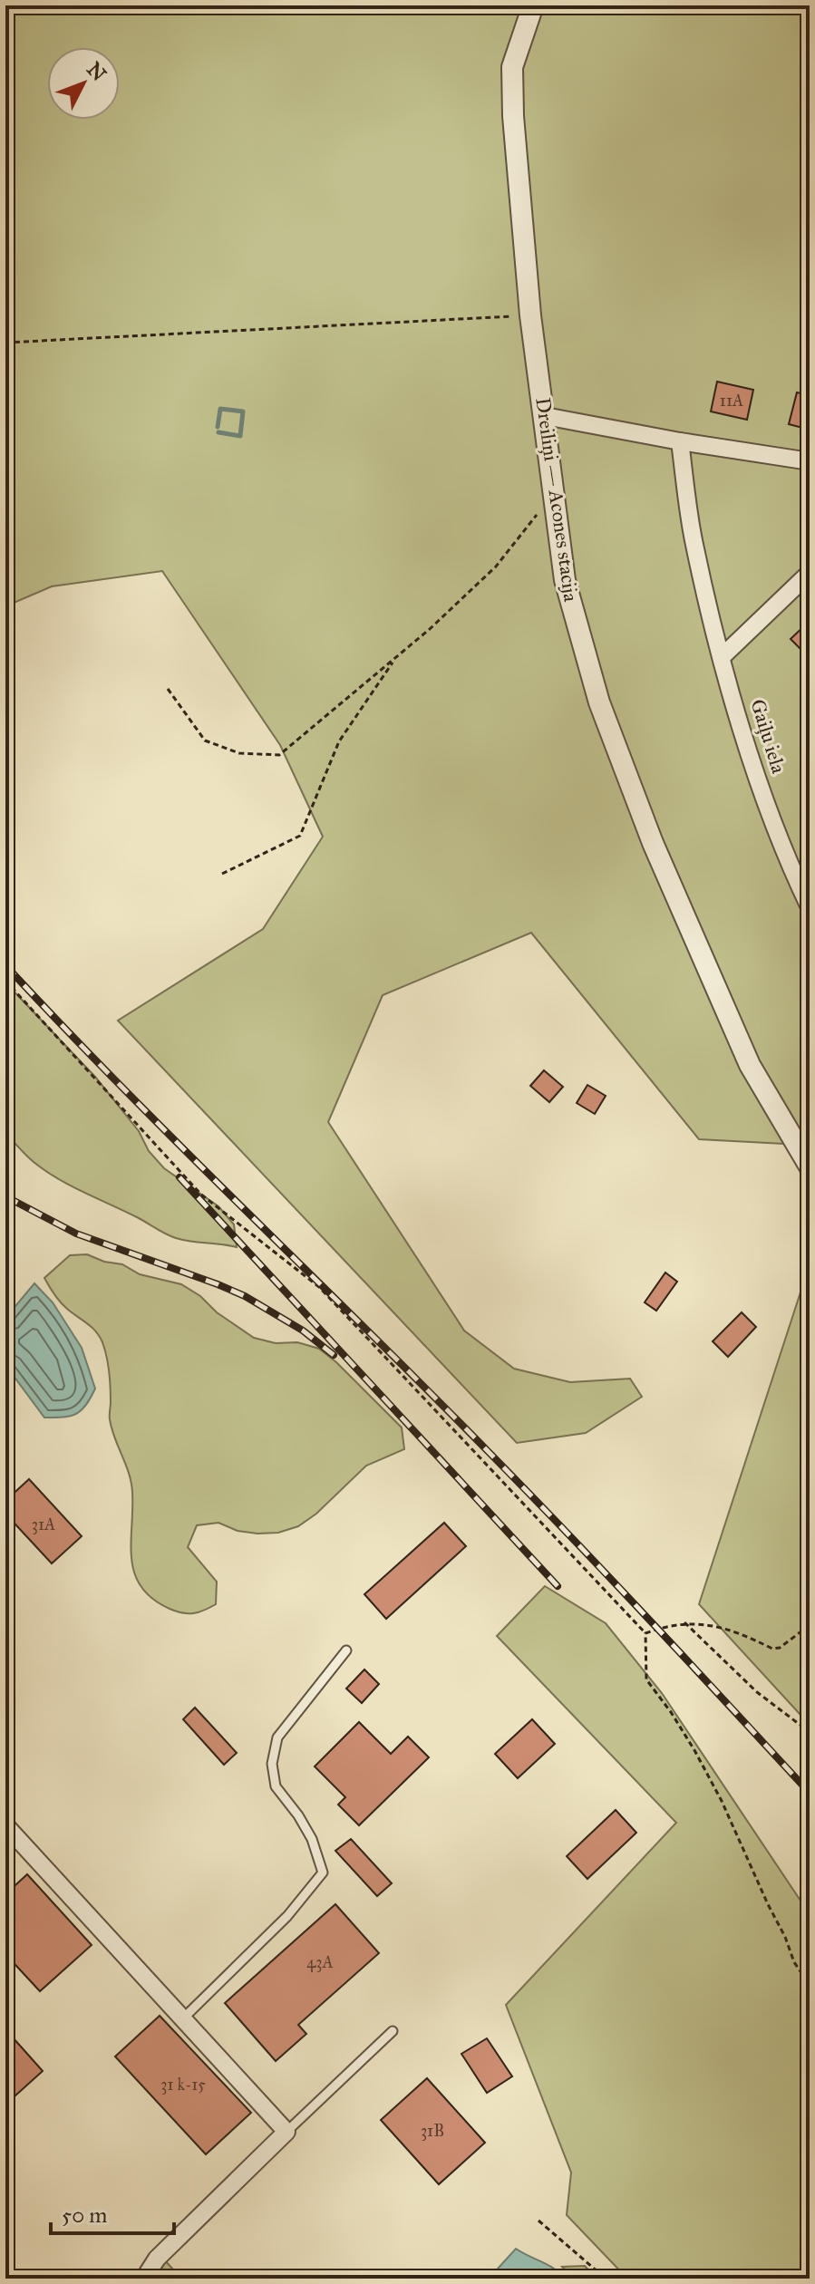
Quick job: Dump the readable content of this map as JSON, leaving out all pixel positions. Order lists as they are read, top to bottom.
{
  "streets": {
    "street": ["Dreiliņi — Acones stacija", "Gaiļu iela"]
  },
  "house_numbers": [
    "11A",
    "31A",
    "43A",
    "31 k-15",
    "31B"
  ],
  "scale_bar": "50 m",
  "north": "top right"
}
